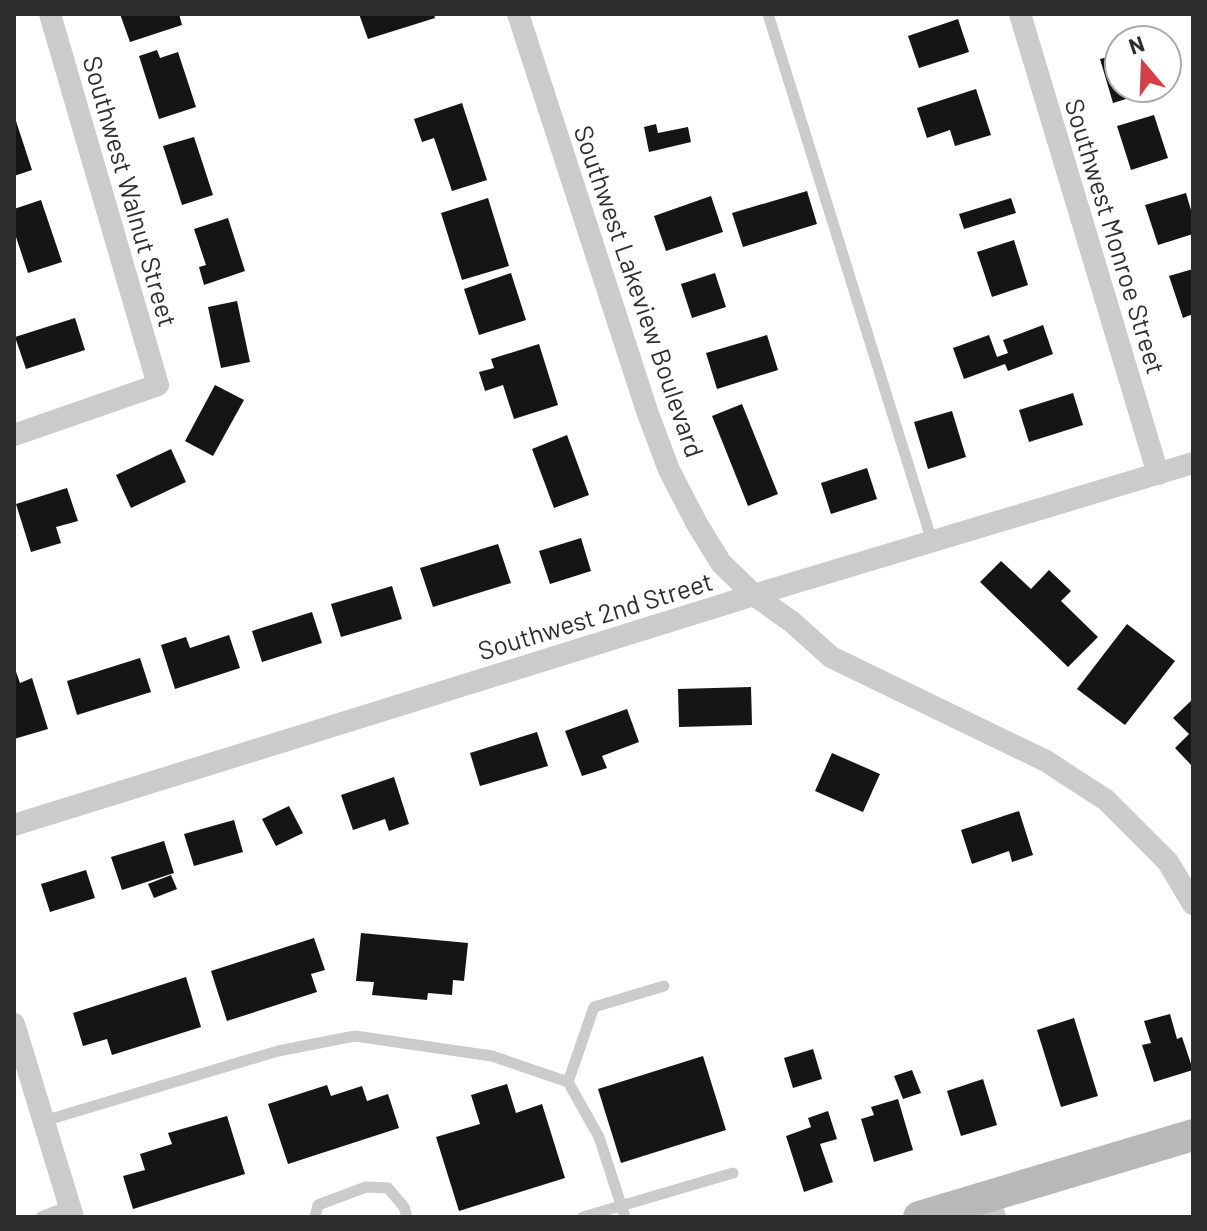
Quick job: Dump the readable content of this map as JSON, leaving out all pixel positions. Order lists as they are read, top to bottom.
{
  "streets": {
    "street": [
      "Southwest Walnut Street",
      "Southwest Monroe Street",
      "Southwest Lakeview Boulevard",
      "Southwest 2nd Street"
    ]
  },
  "crossings": [
    ["Southwest Monroe Street", "Southwest 2nd Street"],
    ["Southwest Lakeview Boulevard", "Southwest 2nd Street"]
  ],
  "north": "top"
}
